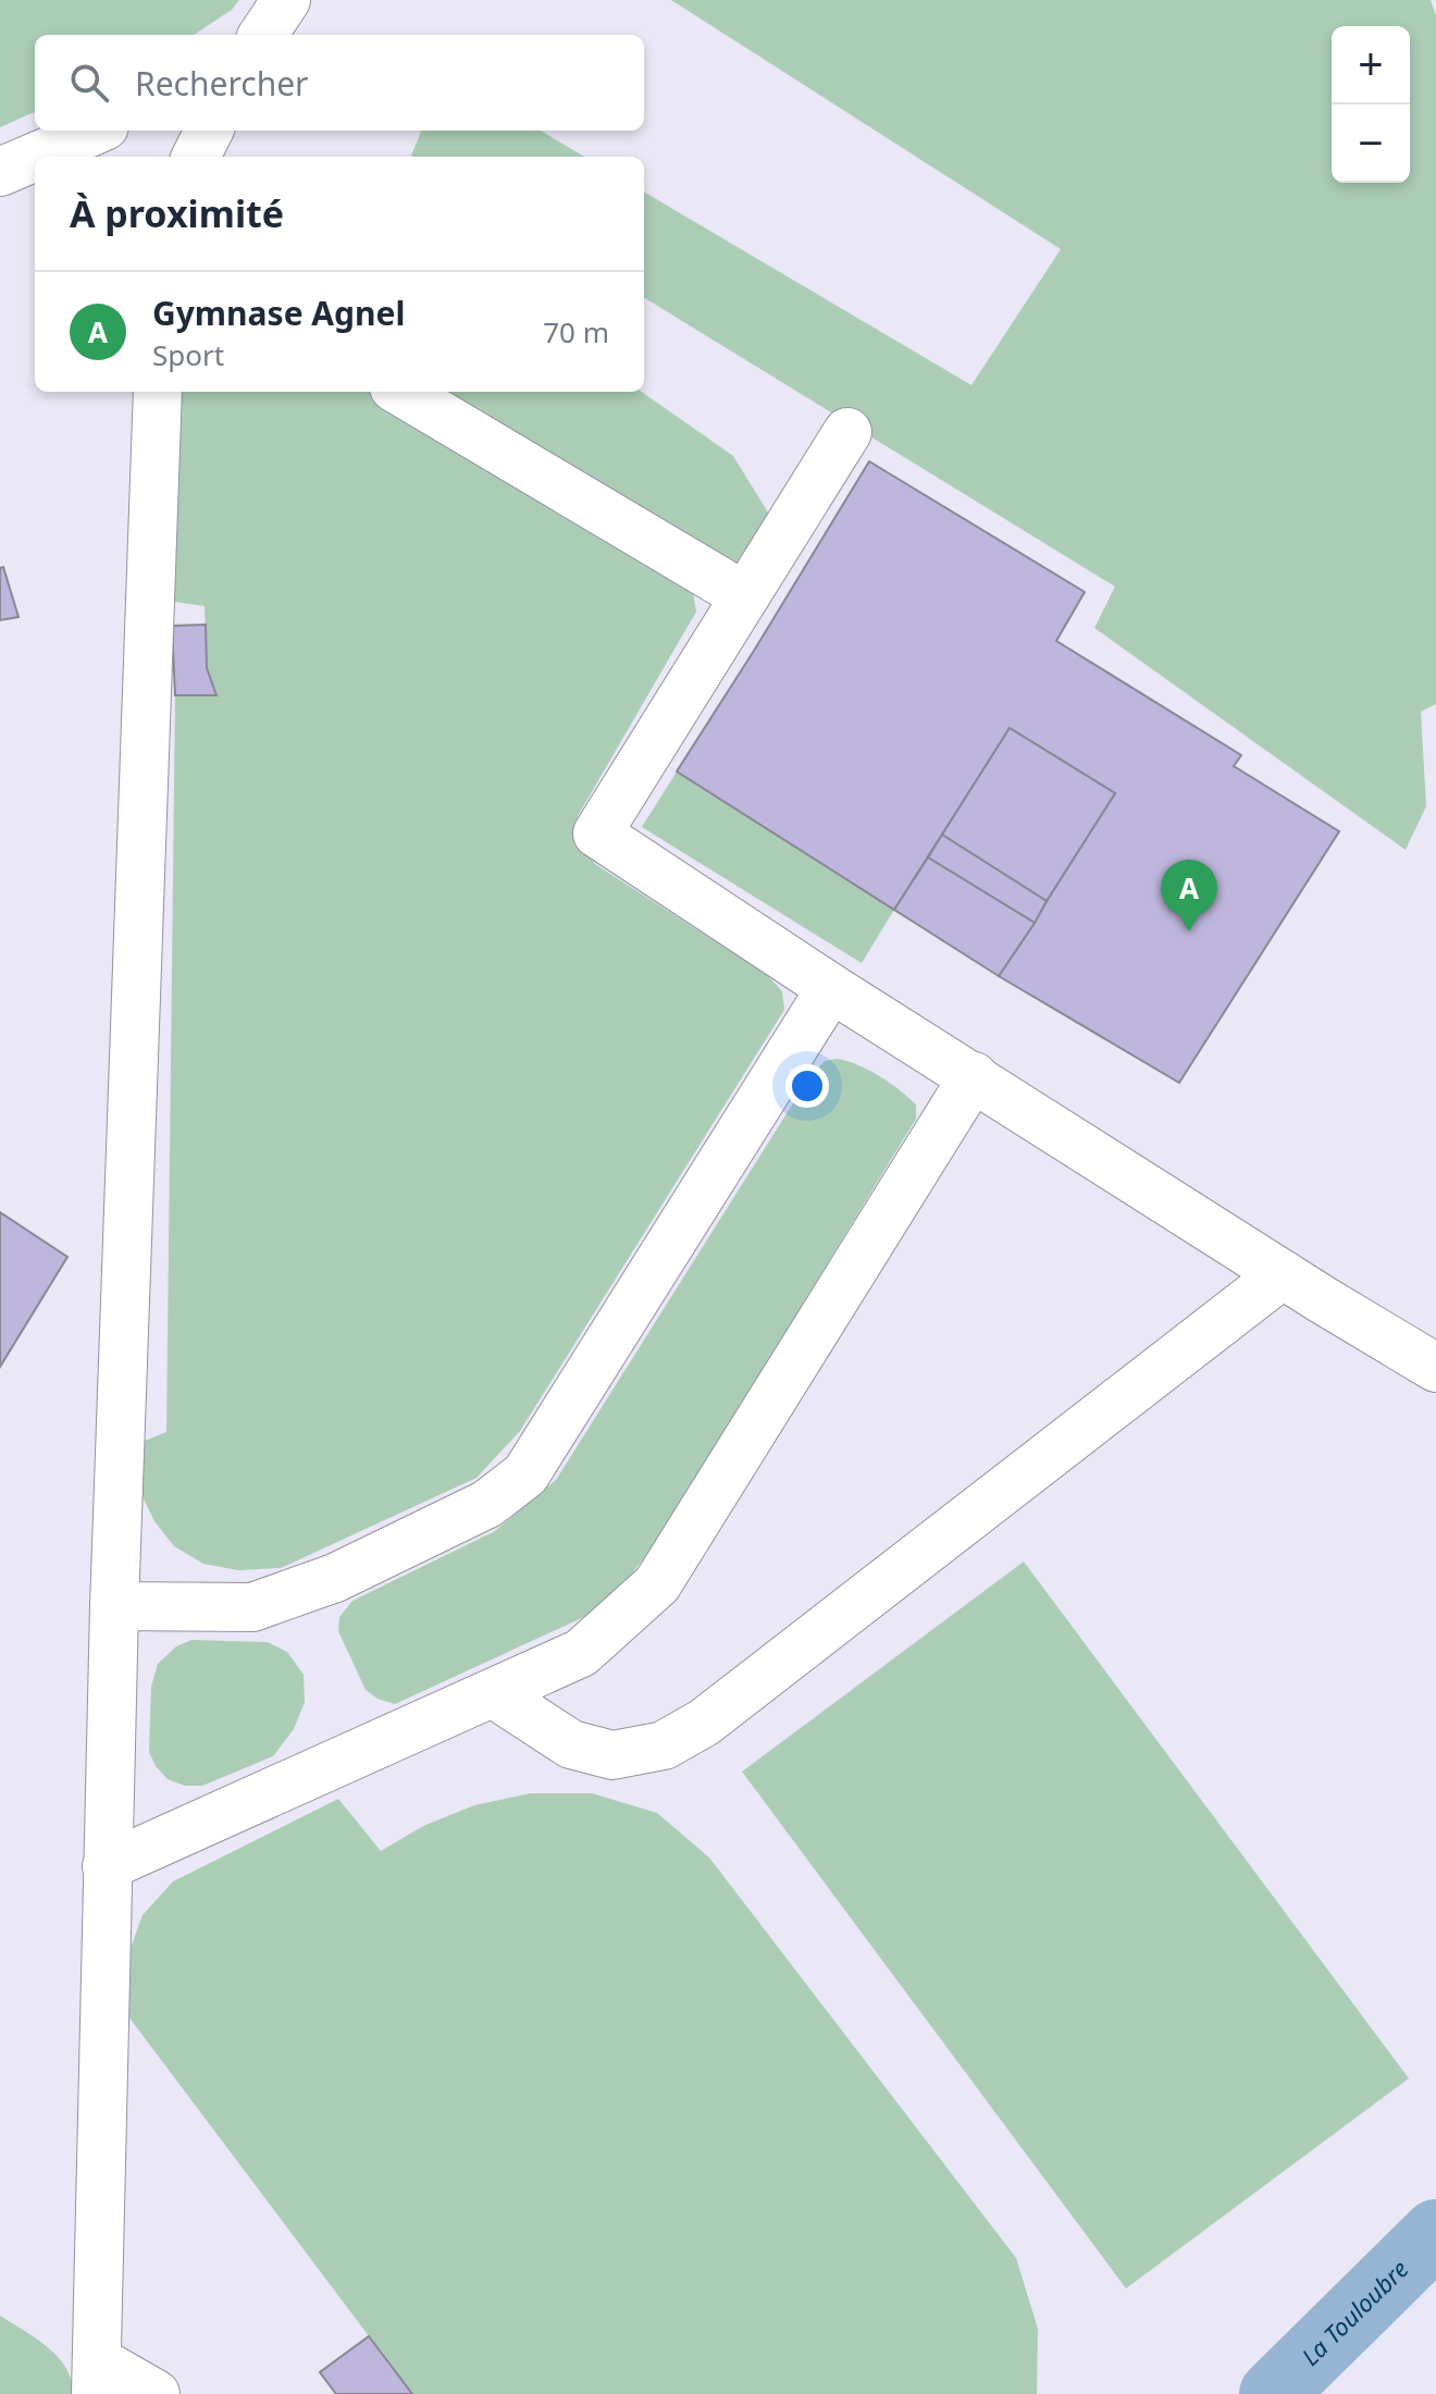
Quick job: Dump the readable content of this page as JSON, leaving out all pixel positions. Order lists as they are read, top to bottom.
{
  "water": ["La Touloubre"],
  "page": {
    "map_buttons": ["+", "−"],
    "search": "Rechercher",
    "heading": "À proximité",
    "list": [
      {
        "mark": "A",
        "name": "Gymnase Agnel",
        "note": "Sport",
        "value": "70 m"
      }
    ],
    "pins": "A"
  }
}
